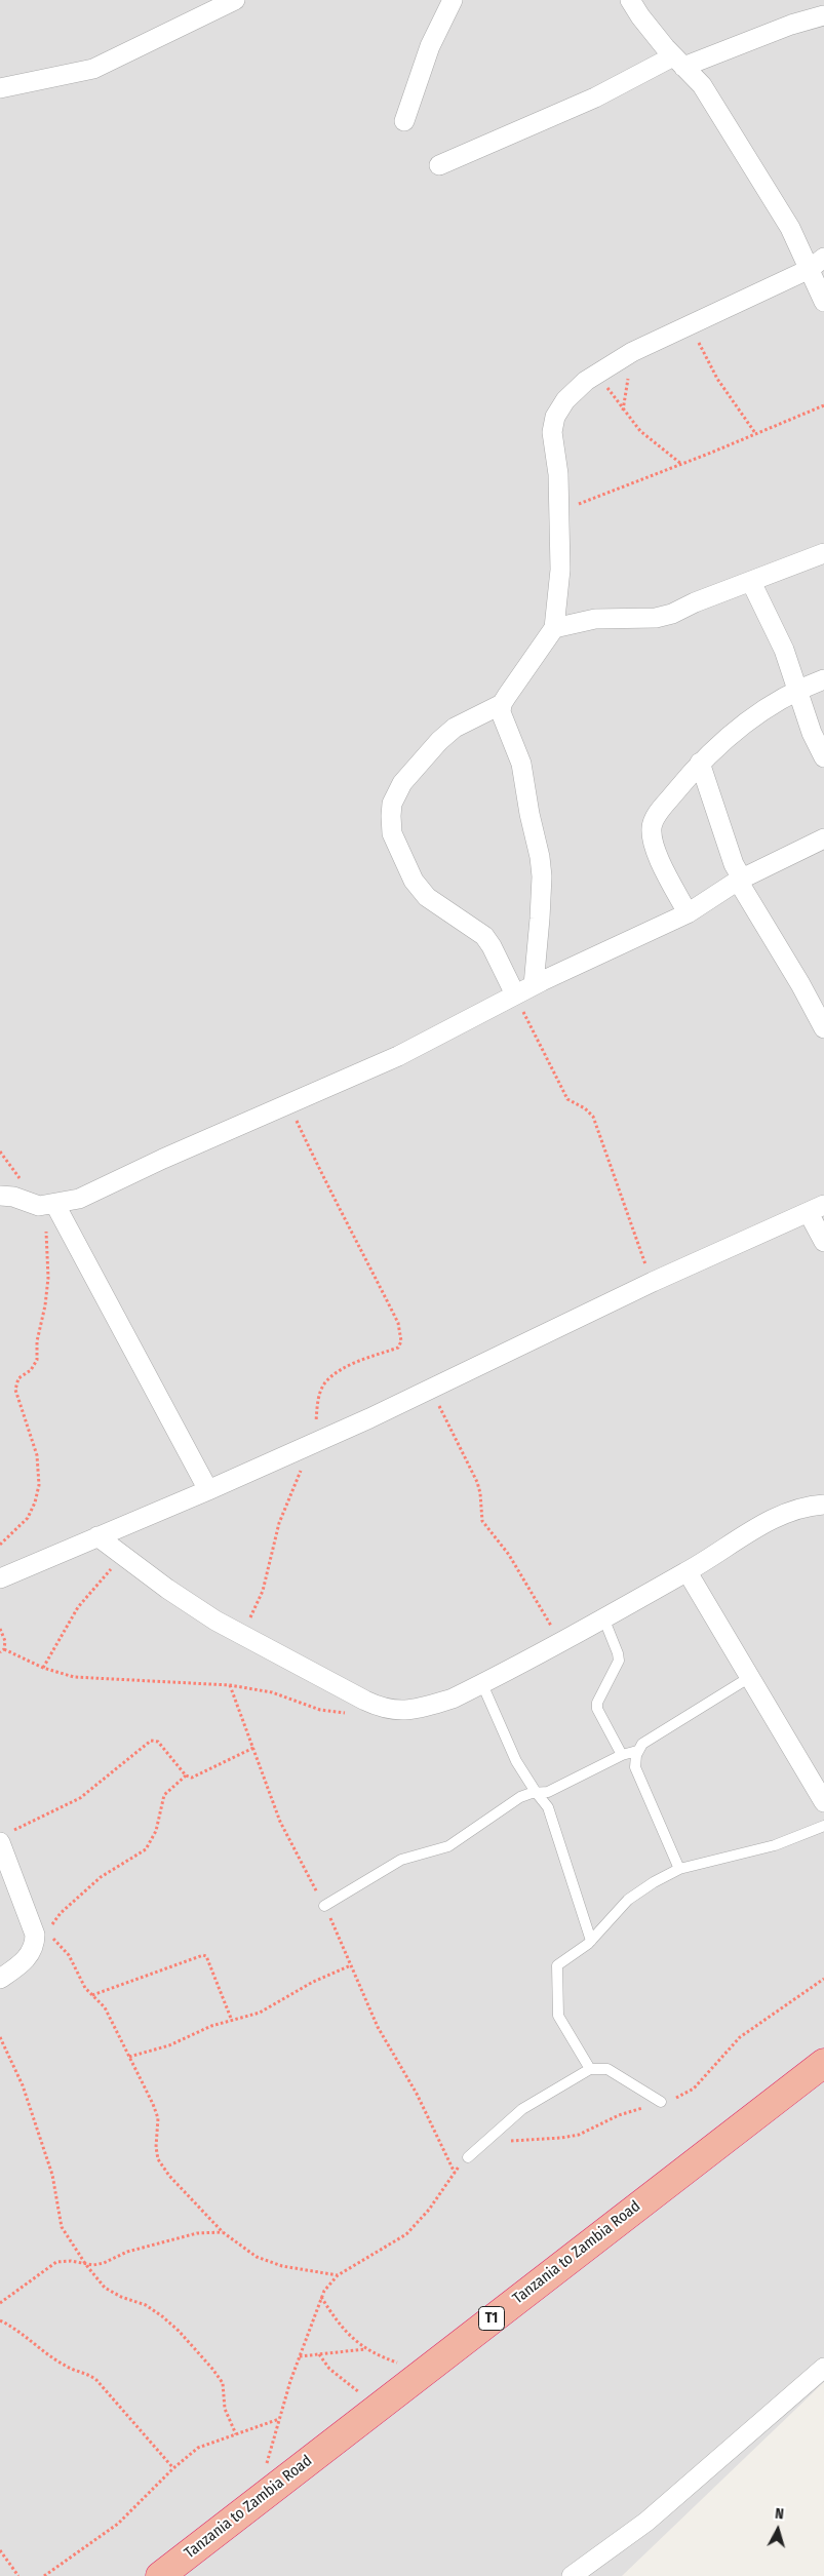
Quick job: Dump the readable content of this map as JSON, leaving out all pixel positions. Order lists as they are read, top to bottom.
{
  "streets": {
    "highway": ["Tanzania to Zambia Road", "T1"]
  },
  "north": "top"
}
